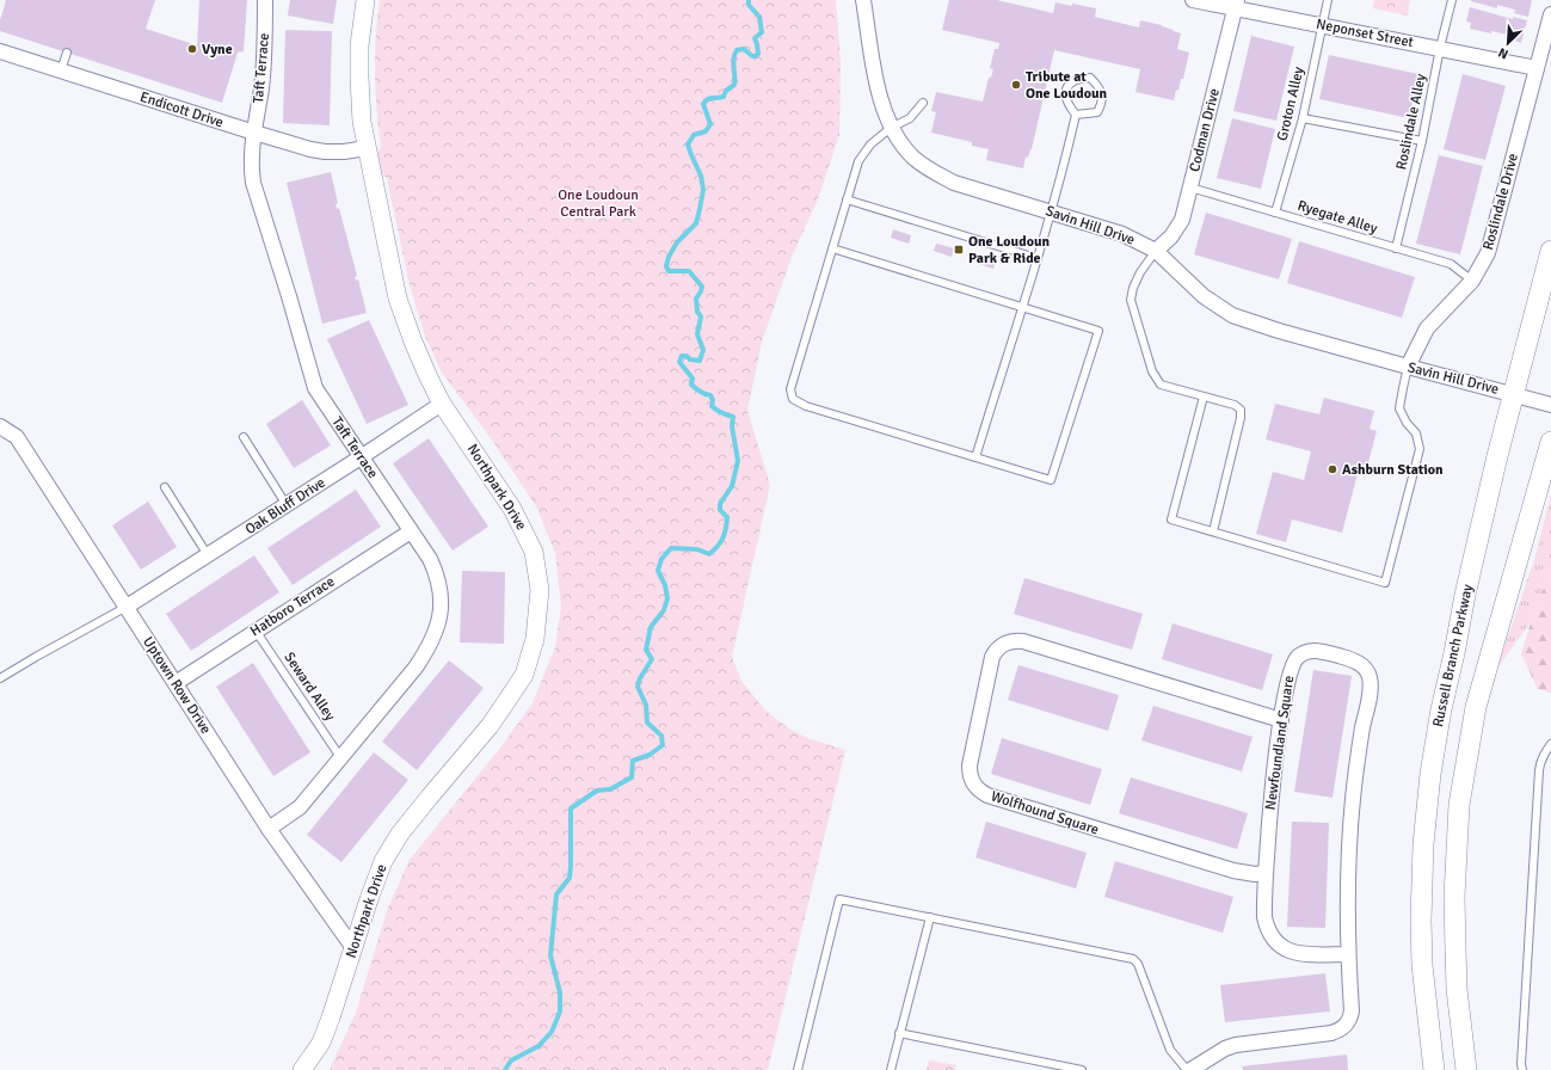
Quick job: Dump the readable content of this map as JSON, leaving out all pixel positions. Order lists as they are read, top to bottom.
{
  "streets": {
    "main road": ["Russell Branch Parkway"],
    "street": [
      "Neponset Street",
      "Taft Terrace",
      "Endicott Drive",
      "Codman Drive",
      "Roslindale Drive",
      "Savin Hill Drive",
      "Northpark Drive",
      "Oak Bluff Drive",
      "Hatboro Terrace",
      "Uptown Row Drive",
      "Newfoundland Square",
      "Wolfhound Square"
    ],
    "lane": [
      "Groton Alley",
      "Roslindale Alley",
      "Ryegate Alley",
      "Seward Alley"
    ]
  },
  "crossings": [
    ["Neponset Street", "Groton Alley"],
    ["Neponset Street", "Roslindale Alley"],
    ["Neponset Street", "Codman Drive"],
    ["Neponset Street", "Roslindale Drive"],
    ["Taft Terrace", "Endicott Drive"],
    ["Taft Terrace", "Oak Bluff Drive"],
    ["Taft Terrace", "Hatboro Terrace"],
    ["Taft Terrace", "Uptown Row Drive"],
    ["Taft Terrace", "Seward Alley"],
    ["Groton Alley", "Ryegate Alley"],
    ["Endicott Drive", "Northpark Drive"],
    ["Roslindale Alley", "Ryegate Alley"],
    ["Codman Drive", "Ryegate Alley"],
    ["Codman Drive", "Savin Hill Drive"],
    ["Roslindale Drive", "Ryegate Alley"],
    ["Roslindale Drive", "Savin Hill Drive"],
    ["Savin Hill Drive", "Russell Branch Parkway"],
    ["Northpark Drive", "Oak Bluff Drive"],
    ["Northpark Drive", "Uptown Row Drive"],
    ["Oak Bluff Drive", "Uptown Row Drive"],
    ["Hatboro Terrace", "Uptown Row Drive"],
    ["Hatboro Terrace", "Seward Alley"],
    ["Newfoundland Square", "Wolfhound Square"]
  ],
  "parks": ["One Loudoun Central Park"],
  "places": {
    "other": ["Vyne", "Tribute at One Loudoun", "Ashburn Station"],
    "transit": ["One Loudoun Park & Ride"]
  },
  "north": "bottom left"
}
